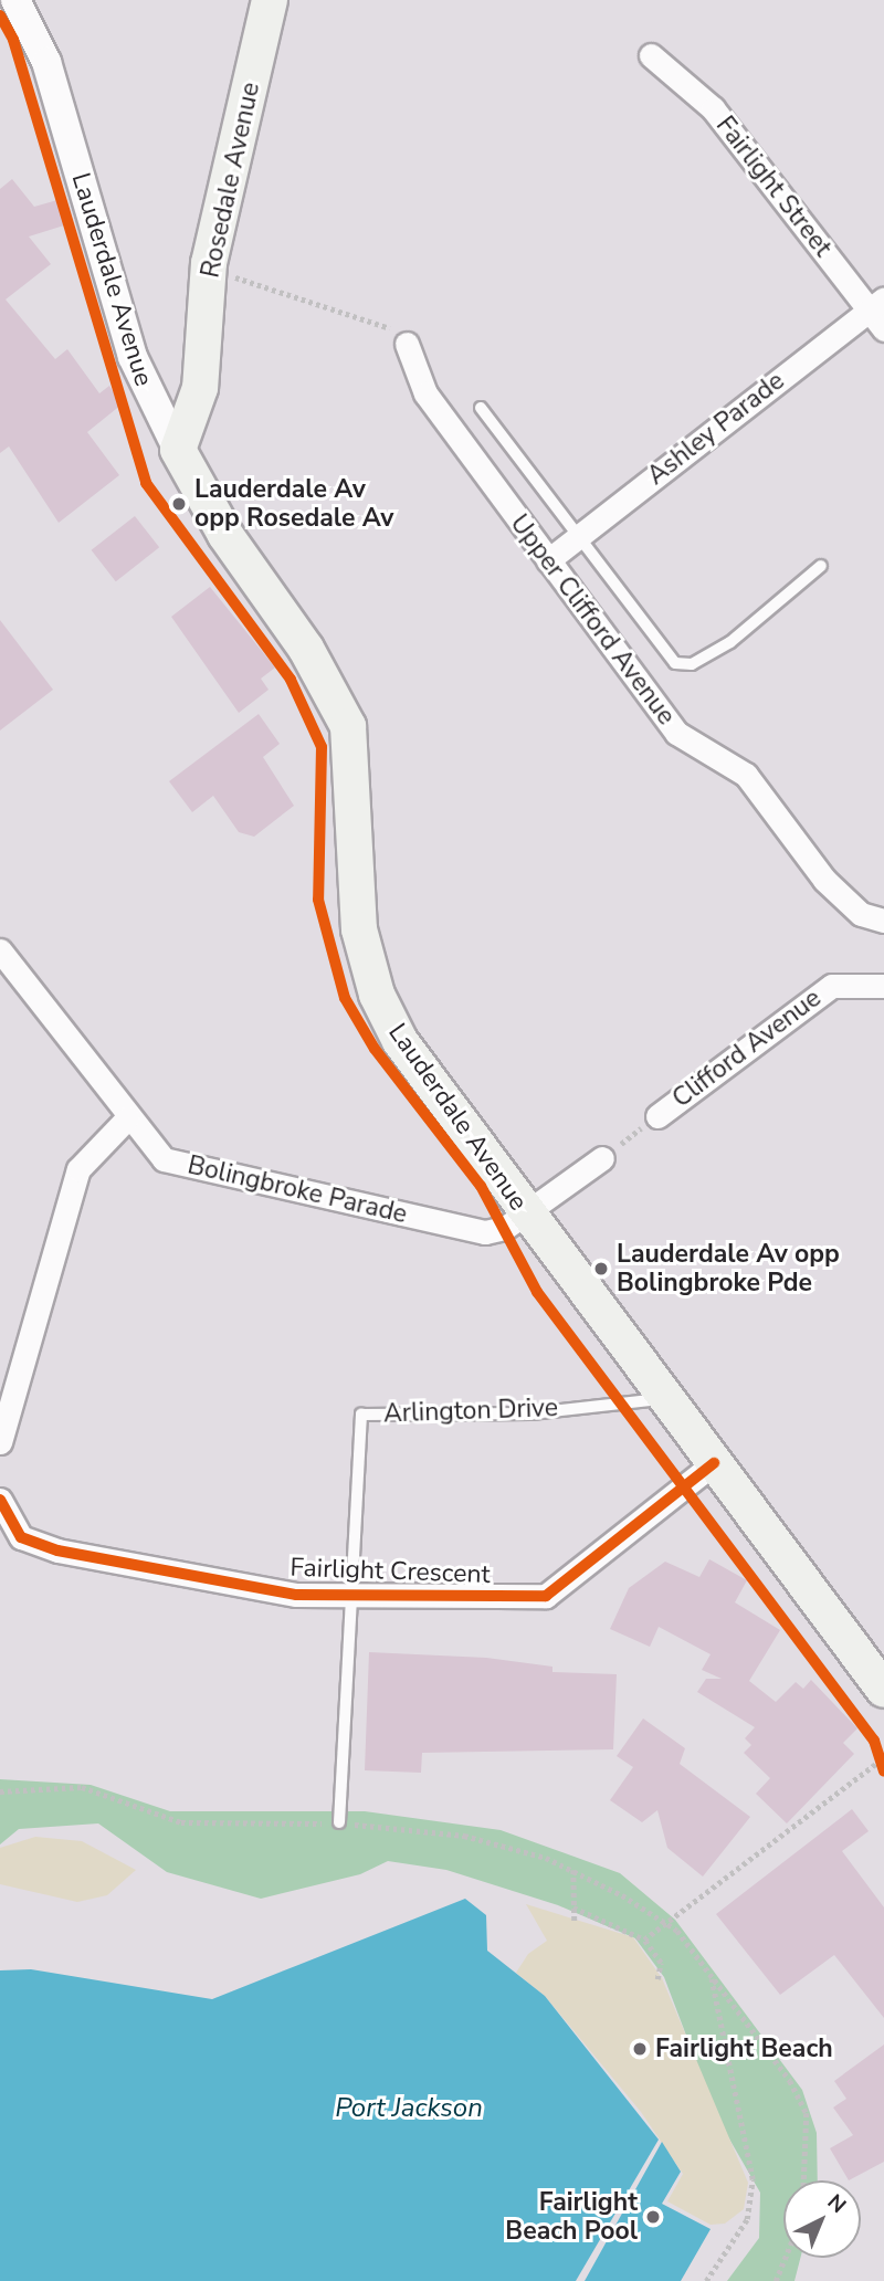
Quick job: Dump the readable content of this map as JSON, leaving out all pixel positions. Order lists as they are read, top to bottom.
{
  "streets": {
    "main road": ["Rosedale Avenue", "Lauderdale Avenue"],
    "street": [
      "Fairlight Street",
      "Ashley Parade",
      "Upper Clifford Avenue",
      "Clifford Avenue",
      "Bolingbroke Parade",
      "Fairlight Crescent"
    ],
    "lane": ["Arlington Drive"]
  },
  "crossings": [
    ["Rosedale Avenue", "Lauderdale Avenue"],
    ["Fairlight Street", "Ashley Parade"],
    ["Lauderdale Avenue", "Bolingbroke Parade"],
    ["Lauderdale Avenue", "Arlington Drive"],
    ["Lauderdale Avenue", "Fairlight Crescent"],
    ["Ashley Parade", "Upper Clifford Avenue"],
    ["Arlington Drive", "Fairlight Crescent"]
  ],
  "water": ["Port Jackson"],
  "places": [
    "Lauderdale Av opp Rosedale Av",
    "Lauderdale Av opp Bolingbroke Pde",
    "Fairlight Beach",
    "Fairlight Beach Pool"
  ],
  "north": "top right"
}
